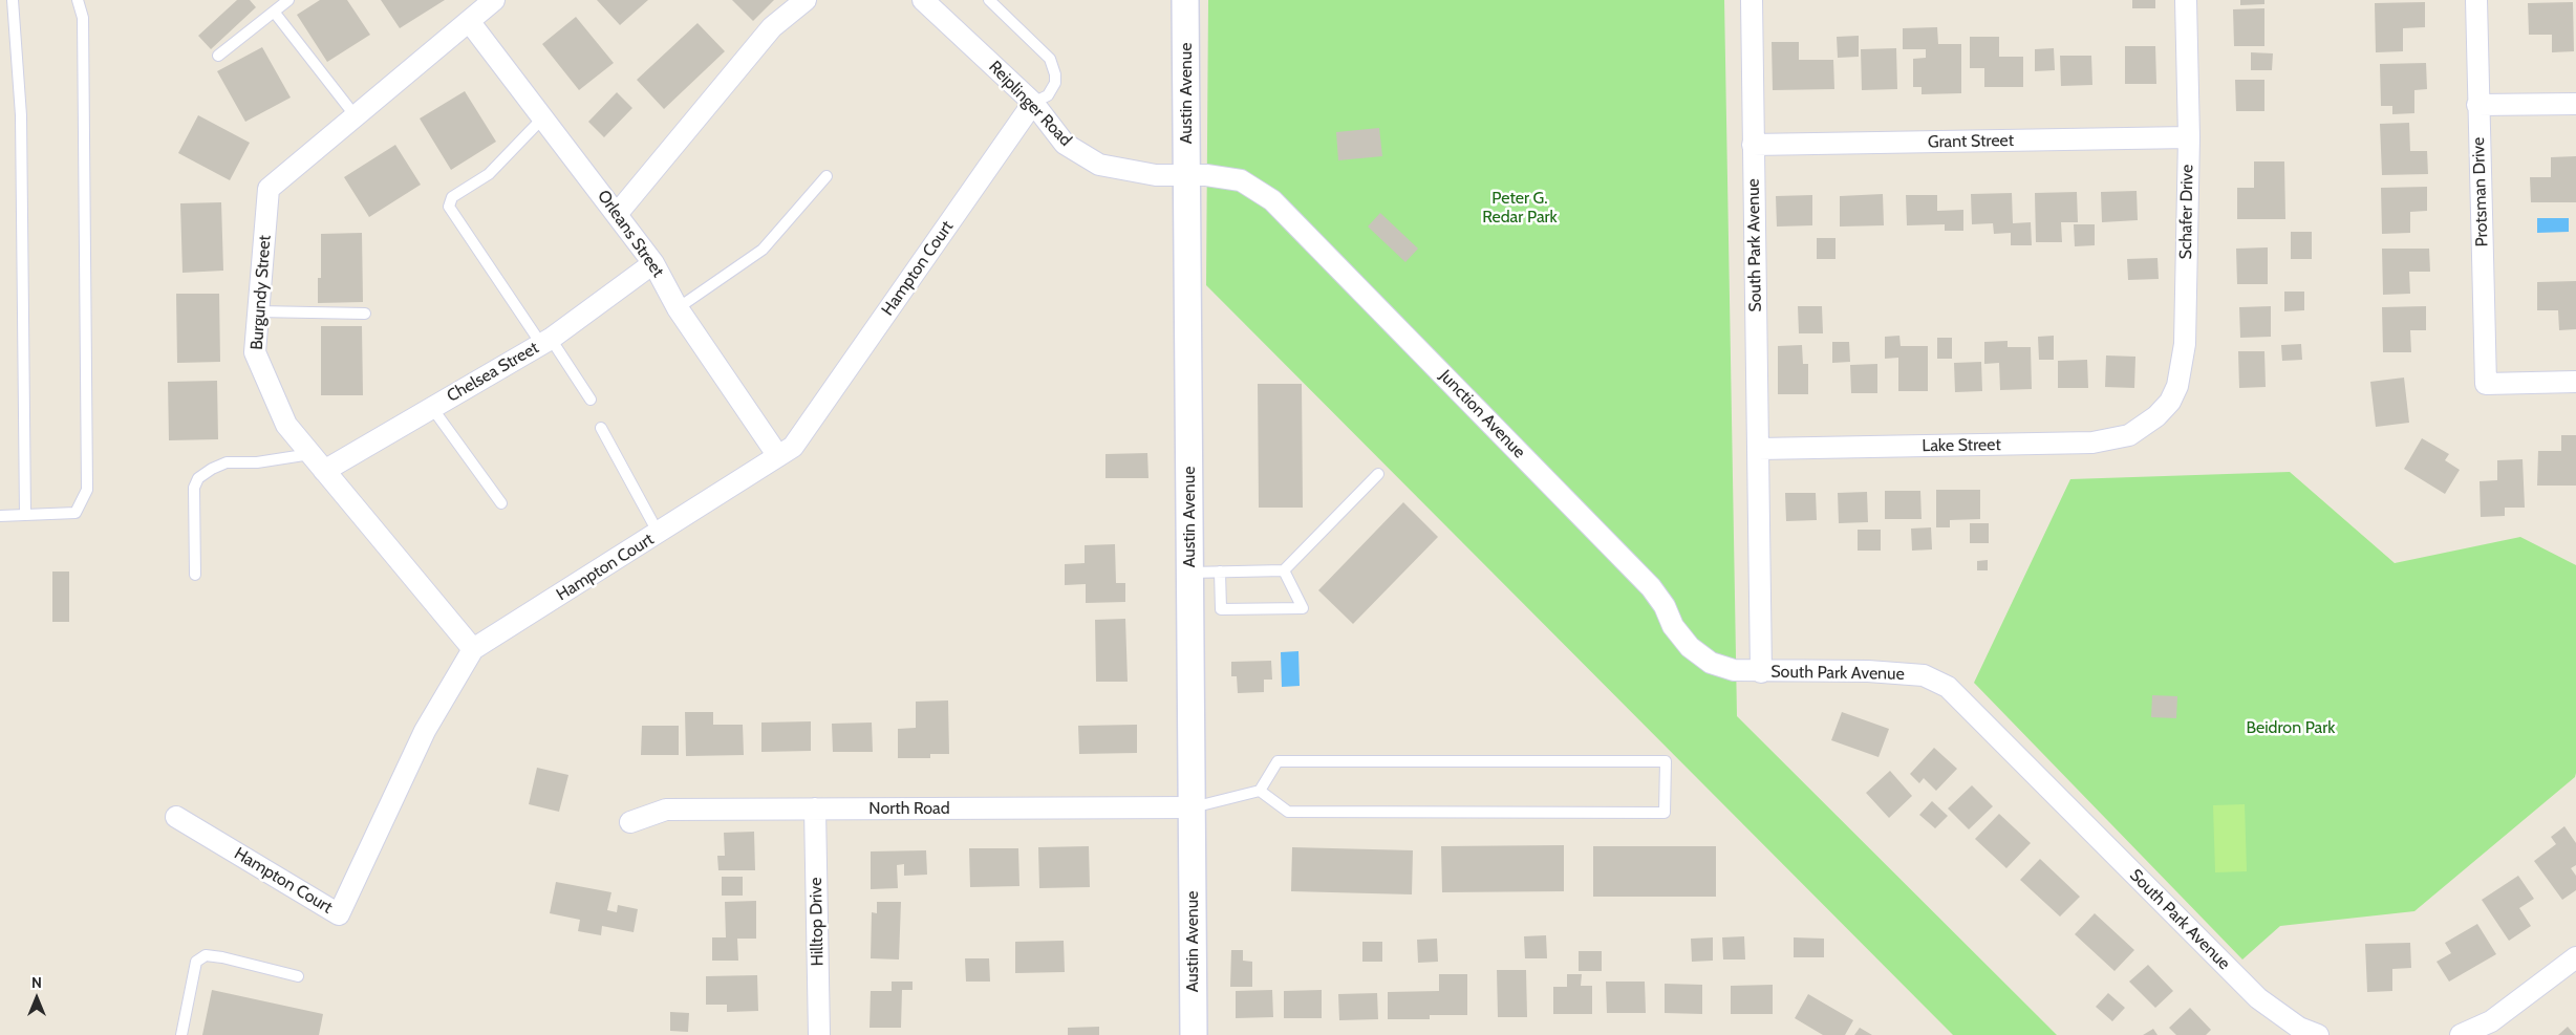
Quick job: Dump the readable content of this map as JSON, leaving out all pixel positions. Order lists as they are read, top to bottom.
{
  "streets": {
    "street": [
      "Austin Avenue",
      "Reiplinger Road",
      "Grant Street",
      "Protsman Drive",
      "Schafer Drive",
      "Orleans Street",
      "South Park Avenue",
      "Hampton Court",
      "Burgundy Street",
      "Chelsea Street",
      "Junction Avenue",
      "Lake Street",
      "North Road",
      "Hilltop Drive"
    ]
  },
  "crossings": [
    ["Austin Avenue", "Reiplinger Road"],
    ["Austin Avenue", "Junction Avenue"],
    ["Austin Avenue", "North Road"],
    ["Reiplinger Road", "Hampton Court"],
    ["Reiplinger Road", "Junction Avenue"],
    ["Grant Street", "Schafer Drive"],
    ["Grant Street", "South Park Avenue"],
    ["Schafer Drive", "Lake Street"],
    ["Orleans Street", "Hampton Court"],
    ["Orleans Street", "Burgundy Street"],
    ["Orleans Street", "Chelsea Street"],
    ["South Park Avenue", "Junction Avenue"],
    ["South Park Avenue", "Lake Street"],
    ["Hampton Court", "Burgundy Street"],
    ["Burgundy Street", "Chelsea Street"],
    ["North Road", "Hilltop Drive"]
  ],
  "parks": ["Peter G. Redar Park", "Beidron Park"],
  "north": "top"
}
